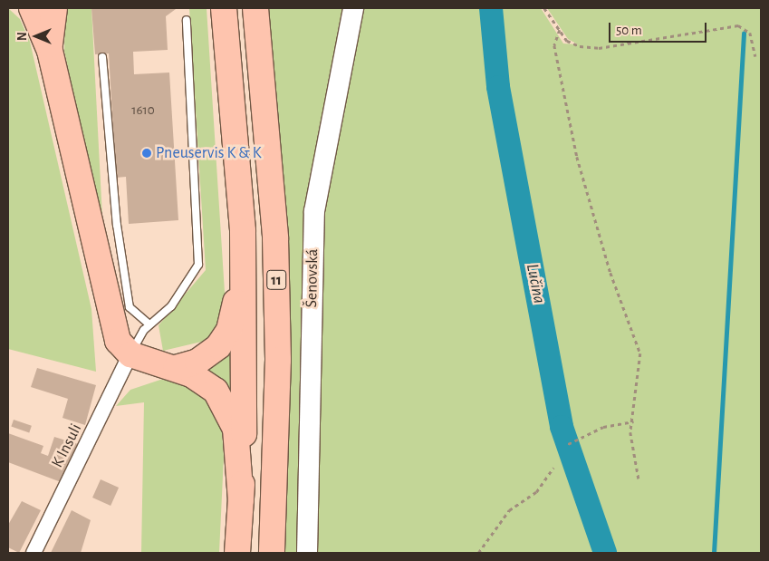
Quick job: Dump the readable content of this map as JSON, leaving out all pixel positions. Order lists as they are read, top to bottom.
{
  "streets": {
    "highway": ["11"],
    "main road": ["Šenovská"],
    "street": ["K Insuli"]
  },
  "water": ["Lučina"],
  "places": ["Pneuservis K & K"],
  "house_numbers": ["1610"],
  "scale_bar": "50 m",
  "north": "left"
}
